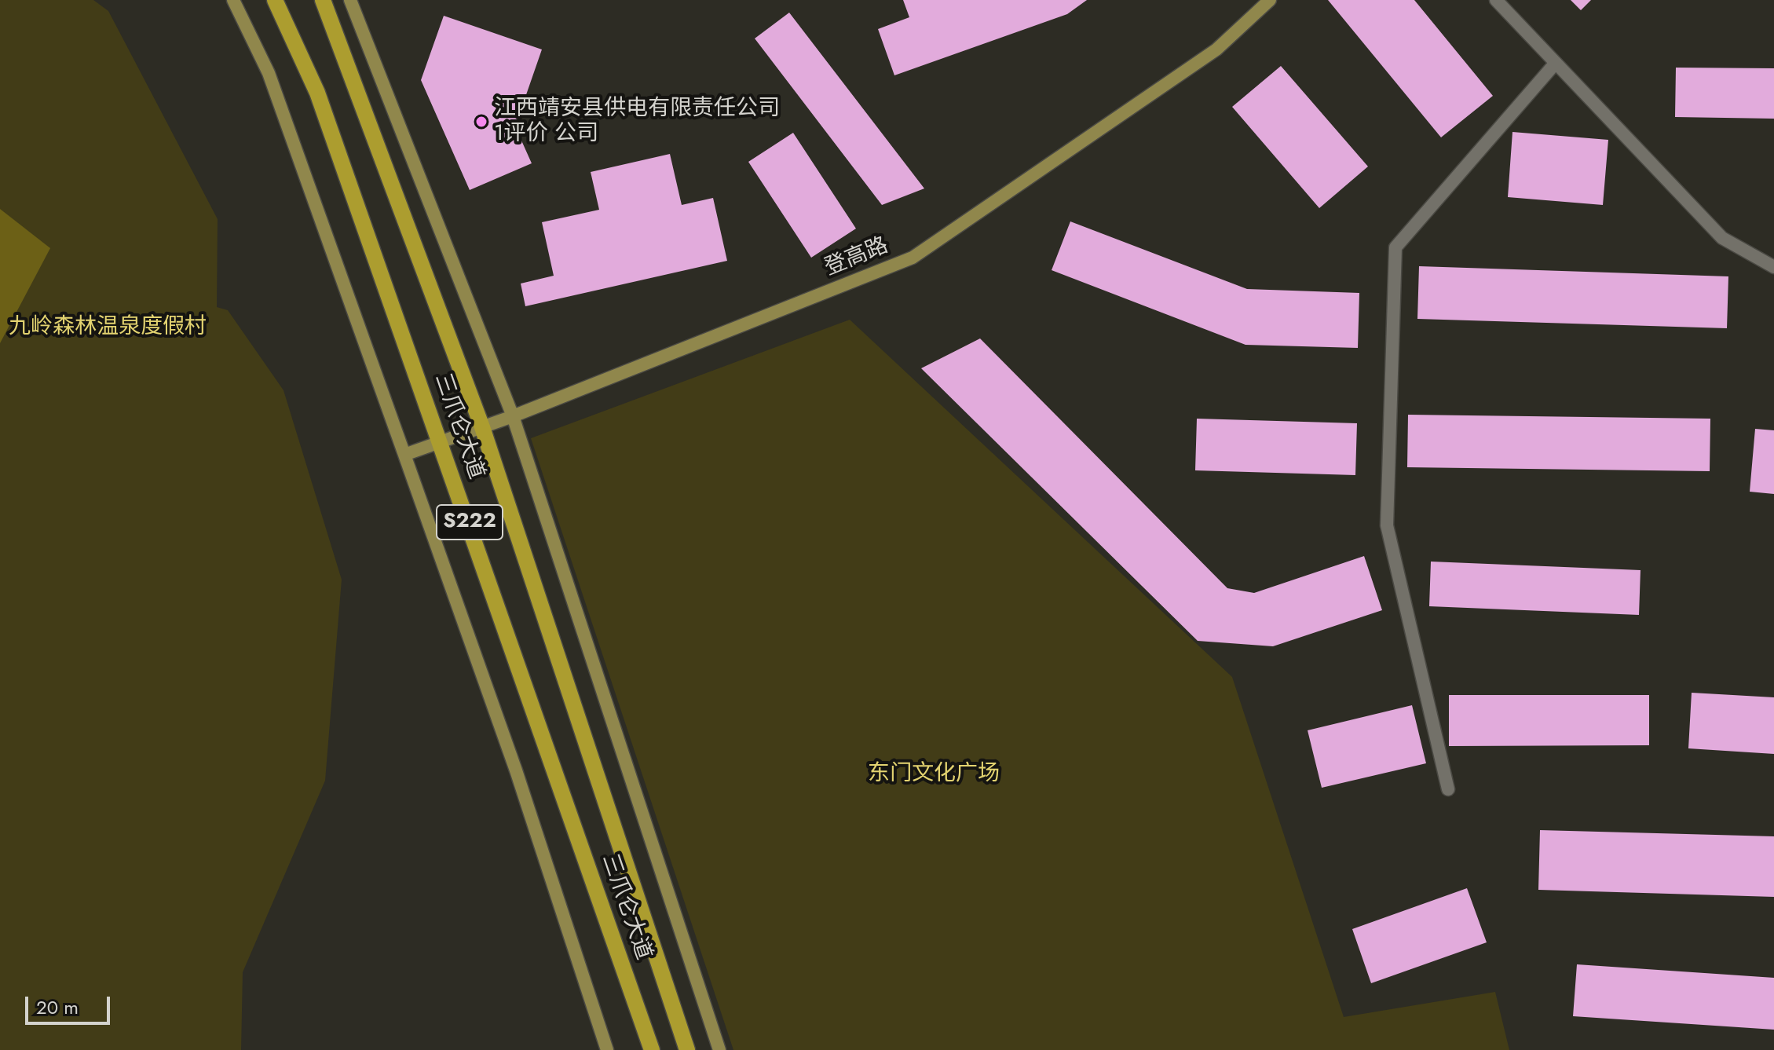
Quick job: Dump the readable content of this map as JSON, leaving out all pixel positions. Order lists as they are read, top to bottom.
{
  "streets": {
    "main road": ["登高路", "三爪仑大道", "S222"]
  },
  "crossings": [
    ["登高路", "三爪仑大道"]
  ],
  "parks": ["九岭森林温泉度假村", "东门文化广场"],
  "places": ["江西靖安县供电有限责任公司 1评价 公司"],
  "scale_bar": "20 m"
}
